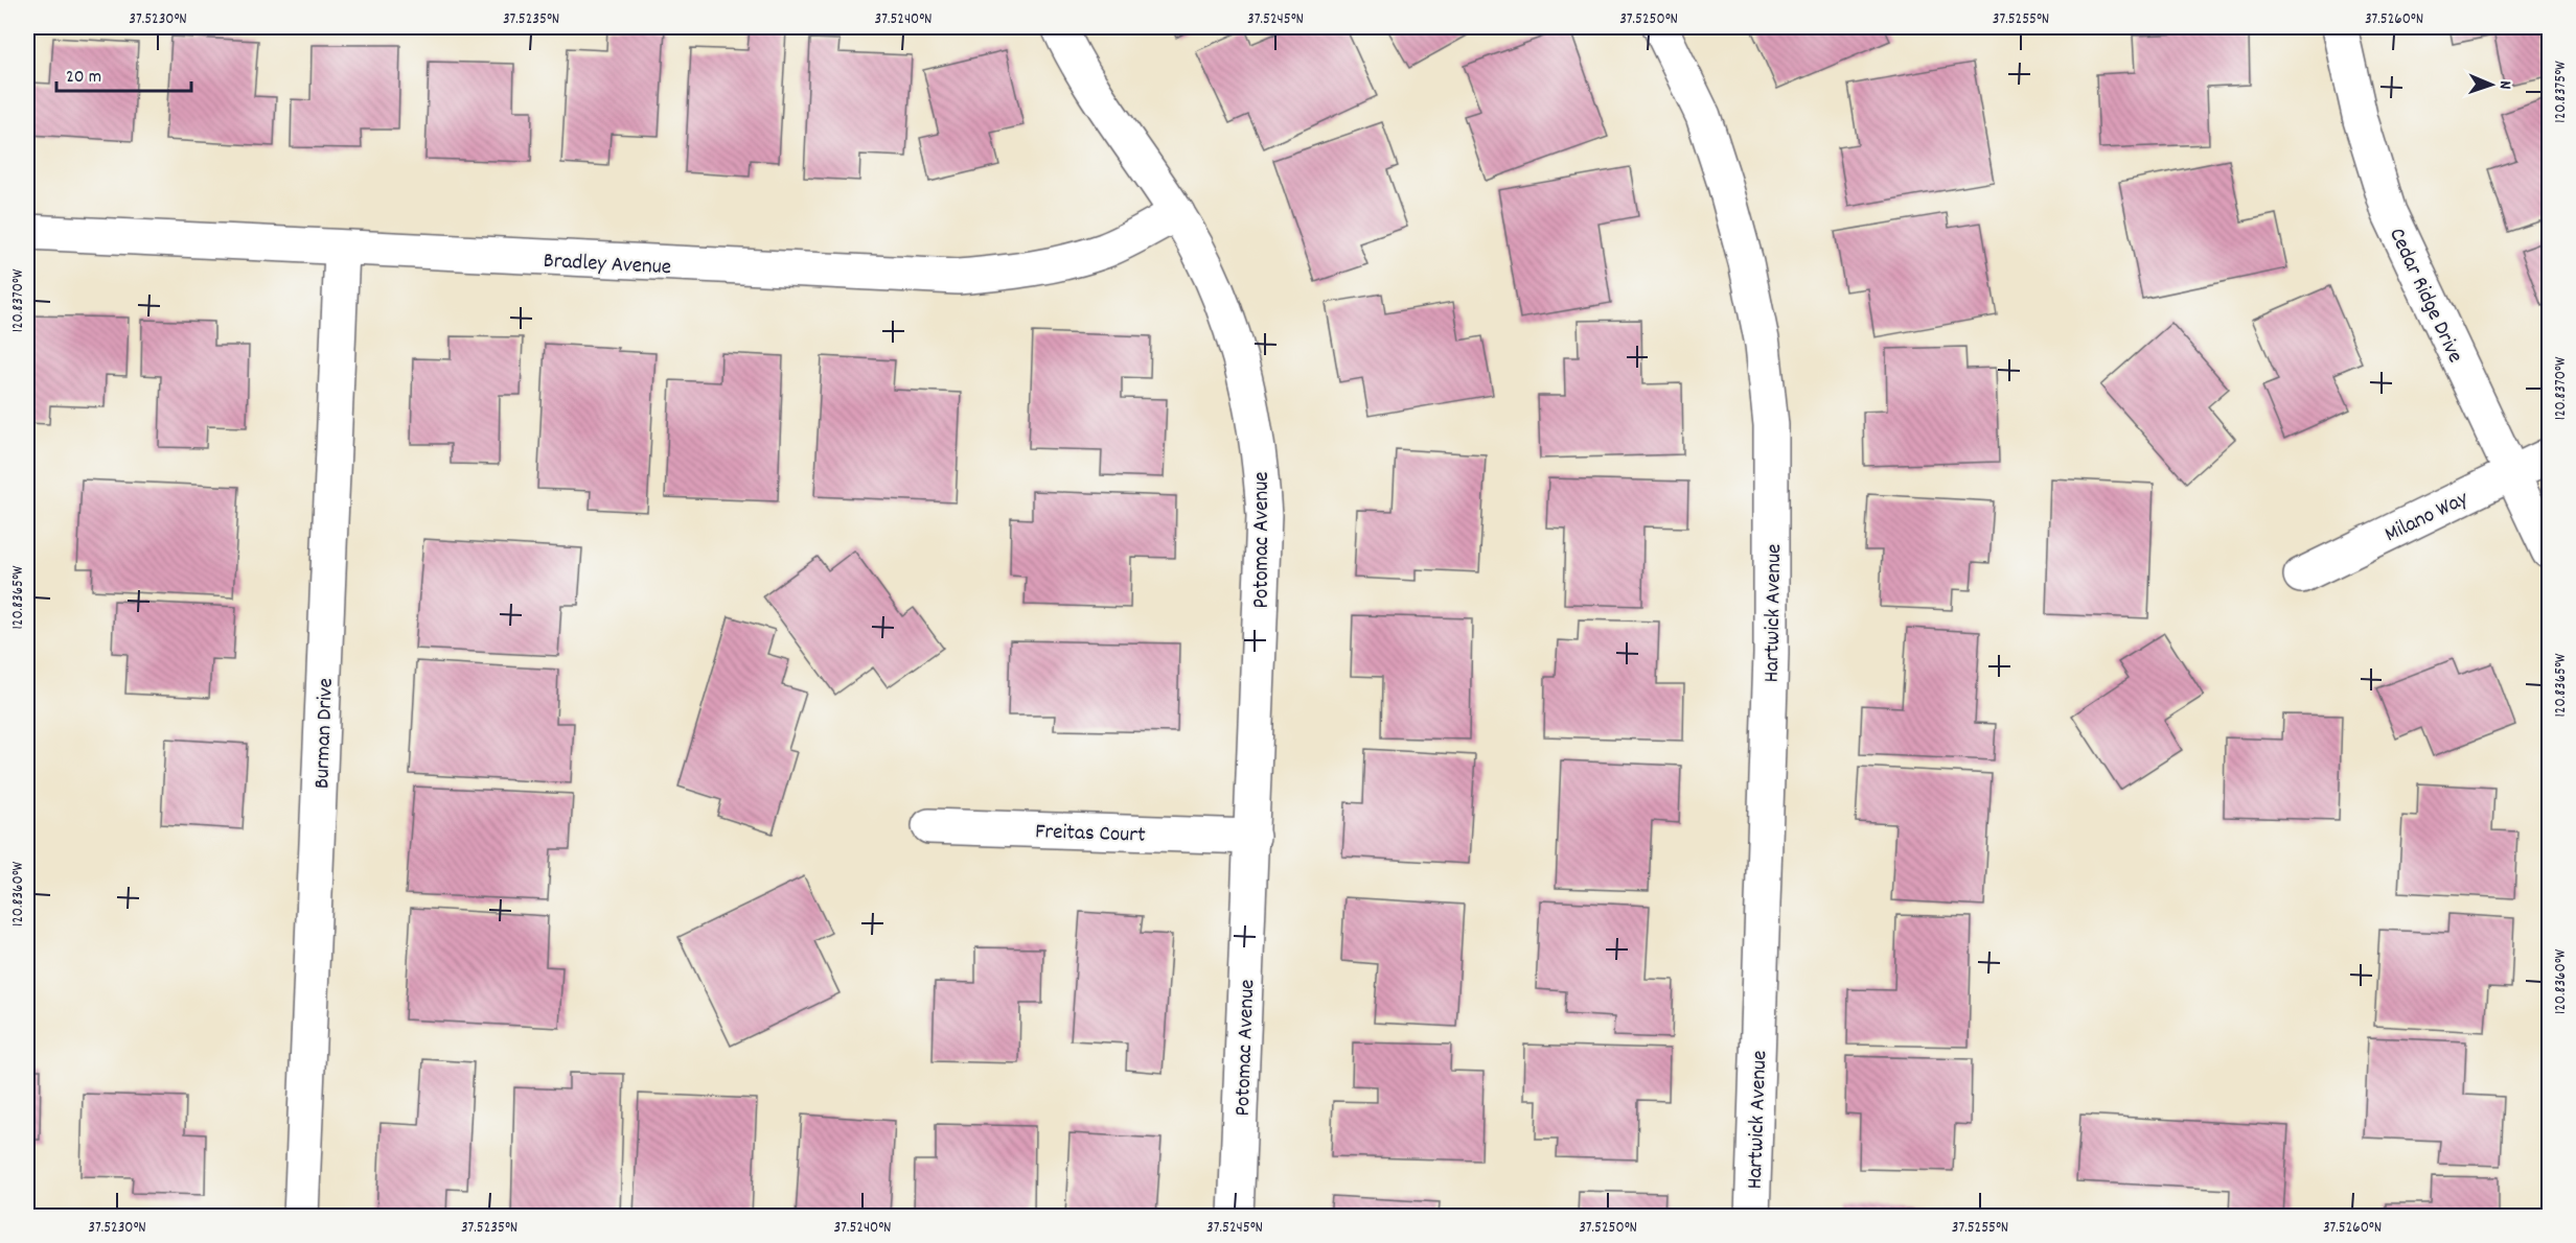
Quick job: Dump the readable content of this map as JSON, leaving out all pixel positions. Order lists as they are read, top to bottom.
{
  "streets": {
    "street": [
      "Bradley Avenue",
      "Cedar Ridge Drive",
      "Milano Way",
      "Potomac Avenue",
      "Hartwick Avenue",
      "Burman Drive",
      "Freitas Court"
    ]
  },
  "crossings": [
    ["Bradley Avenue", "Potomac Avenue"],
    ["Bradley Avenue", "Burman Drive"],
    ["Cedar Ridge Drive", "Milano Way"],
    ["Potomac Avenue", "Freitas Court"]
  ],
  "scale_bar": "20 m",
  "north": "right",
  "coordinates": [
    "37.5230°N",
    "37.5235°N",
    "37.5240°N",
    "37.5245°N",
    "37.5250°N",
    "37.5255°N",
    "37.5260°N",
    "120.8375°W",
    "120.8370°W",
    "120.8365°W",
    "120.8360°W"
  ]
}
